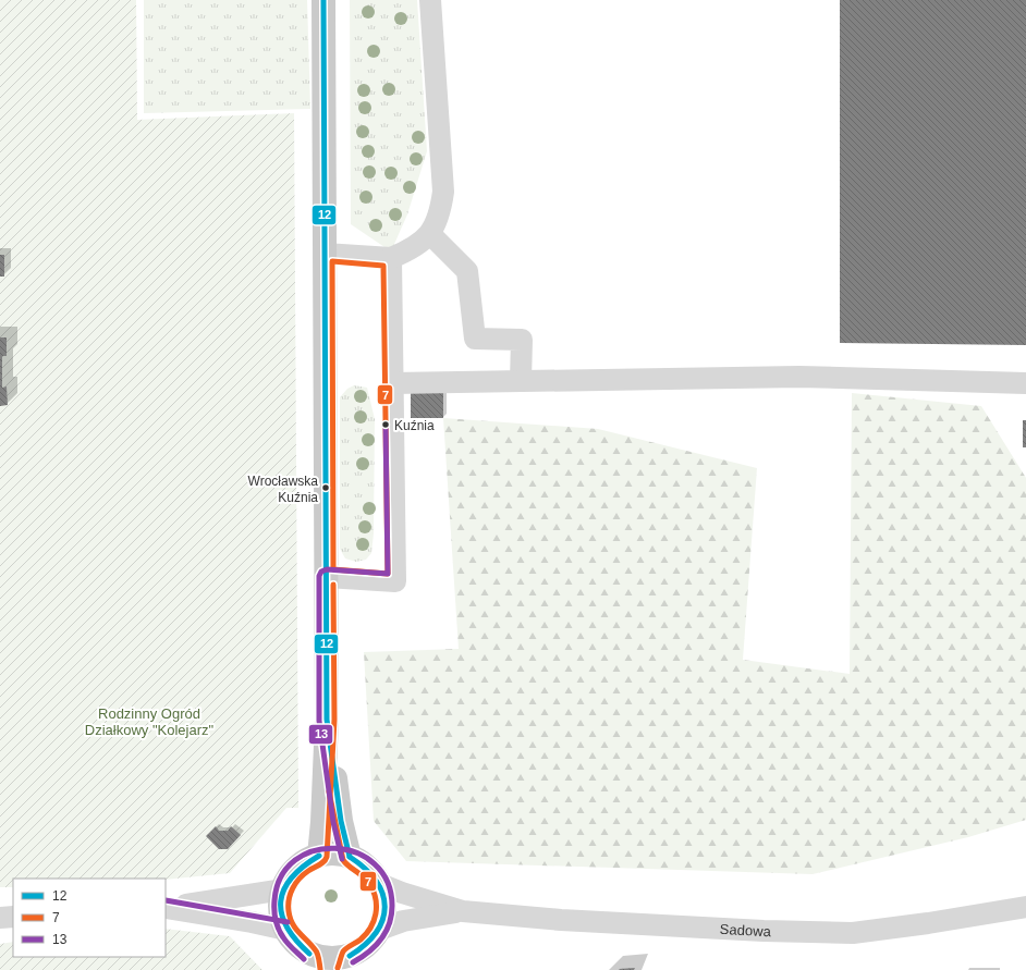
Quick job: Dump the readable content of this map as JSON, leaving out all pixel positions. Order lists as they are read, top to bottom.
{
  "streets": {
    "street": ["Sadowa"]
  },
  "parks": ["Rodzinny Ogród Działkowy \"Kolejarz\""],
  "places": ["Kuźnia", "Wrocławska Kuźnia"],
  "lines": ["transit line 12", "transit line 7", "transit line 13"],
  "legend": ["12", "7", "13"]
}
